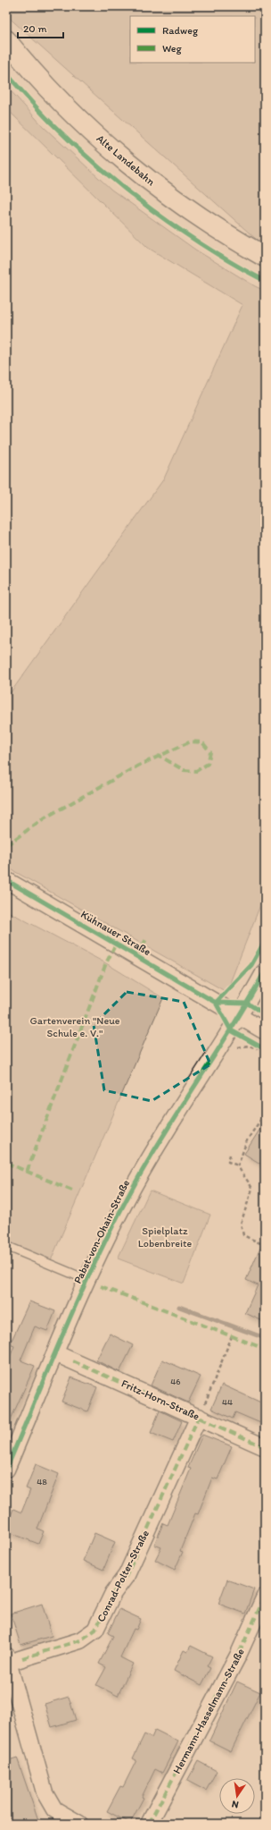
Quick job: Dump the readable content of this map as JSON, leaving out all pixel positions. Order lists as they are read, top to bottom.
{
  "streets": {
    "main road": ["Alte Landebahn"],
    "street": [
      "Kühnauer Straße",
      "Pabst-von-Ohain-Straße",
      "Fritz-Horn-Straße",
      "Conrad-Polter-Straße",
      "Hermann-Hasselmann-Straße"
    ]
  },
  "crossings": [
    ["Kühnauer Straße", "Pabst-von-Ohain-Straße"],
    ["Pabst-von-Ohain-Straße", "Fritz-Horn-Straße"],
    ["Fritz-Horn-Straße", "Conrad-Polter-Straße"]
  ],
  "parks": ["Gartenverein \"Neue Schule e. V.\"", "Spielplatz Lobenbreite"],
  "house_numbers": ["46", "44", "48"],
  "legend": ["Radweg", "Weg"],
  "scale_bar": "20 m",
  "north": "bottom"
}
